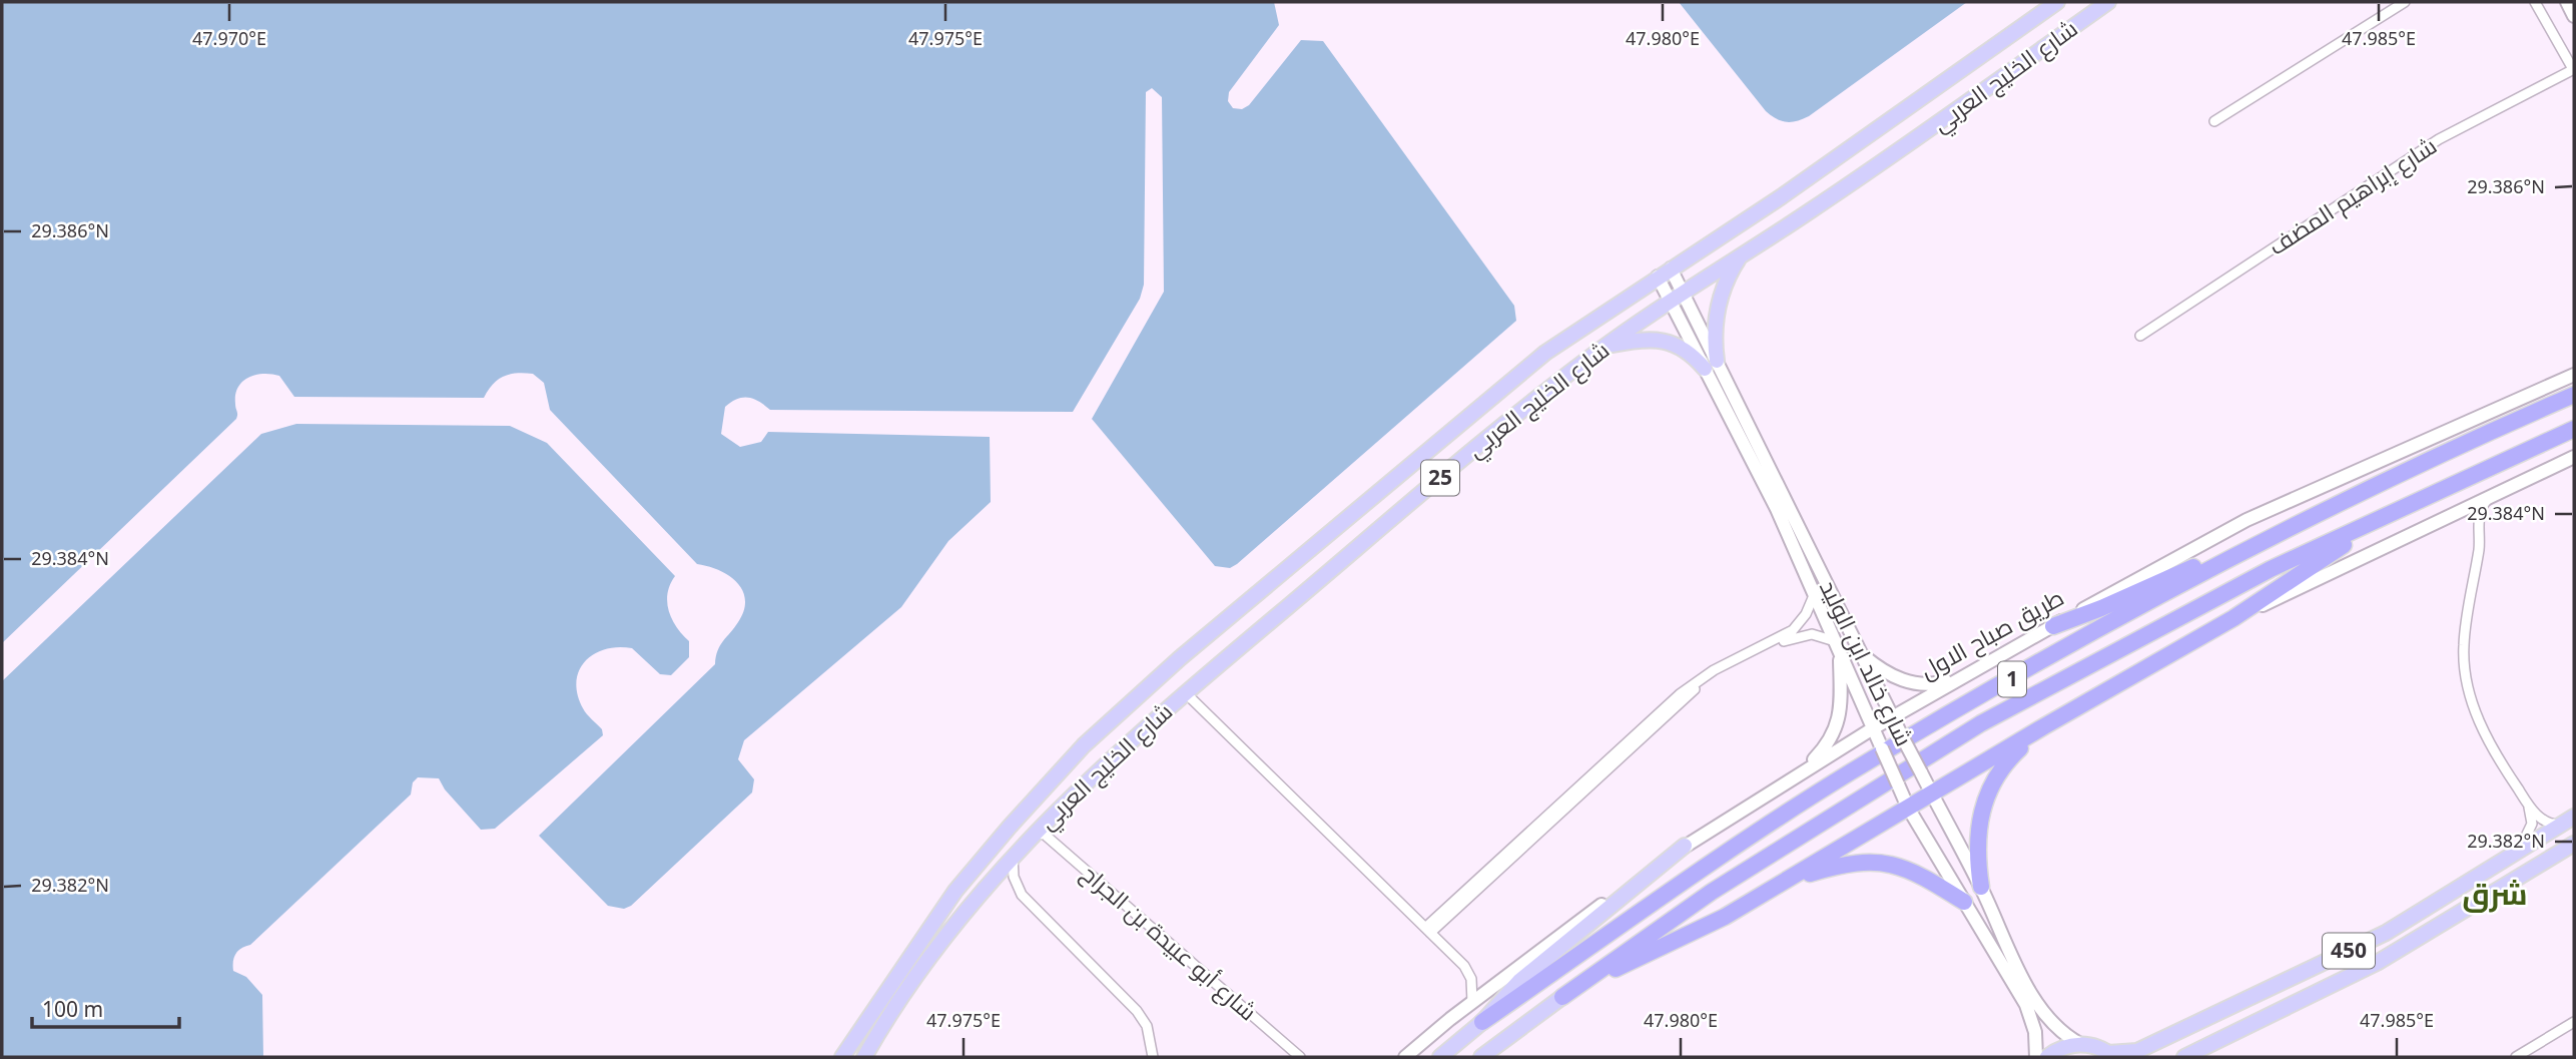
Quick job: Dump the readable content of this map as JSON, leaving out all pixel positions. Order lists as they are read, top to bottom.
{
  "streets": {
    "highway": ["1"],
    "main road": [
      "شارع الخليج العربي",
      "25",
      "طريق صباح الاول",
      "شارع خالد ابن الوليد",
      "450"
    ],
    "street": ["شارع إبراهيم المضف", "شارع أبو عبيدة بن الجراح"]
  },
  "crossings": [
    ["شارع الخليج العربي", "شارع خالد ابن الوليد"],
    ["شارع الخليج العربي", "شارع أبو عبيدة بن الجراح"],
    ["طريق صباح الاول", "شارع خالد ابن الوليد"],
    ["شارع خالد ابن الوليد", "450"]
  ],
  "districts": ["شرق"],
  "scale_bar": "100 m",
  "coordinates": [
    "47.970°E",
    "47.975°E",
    "47.980°E",
    "47.985°E",
    "29.386°N",
    "29.384°N",
    "29.382°N"
  ]
}
